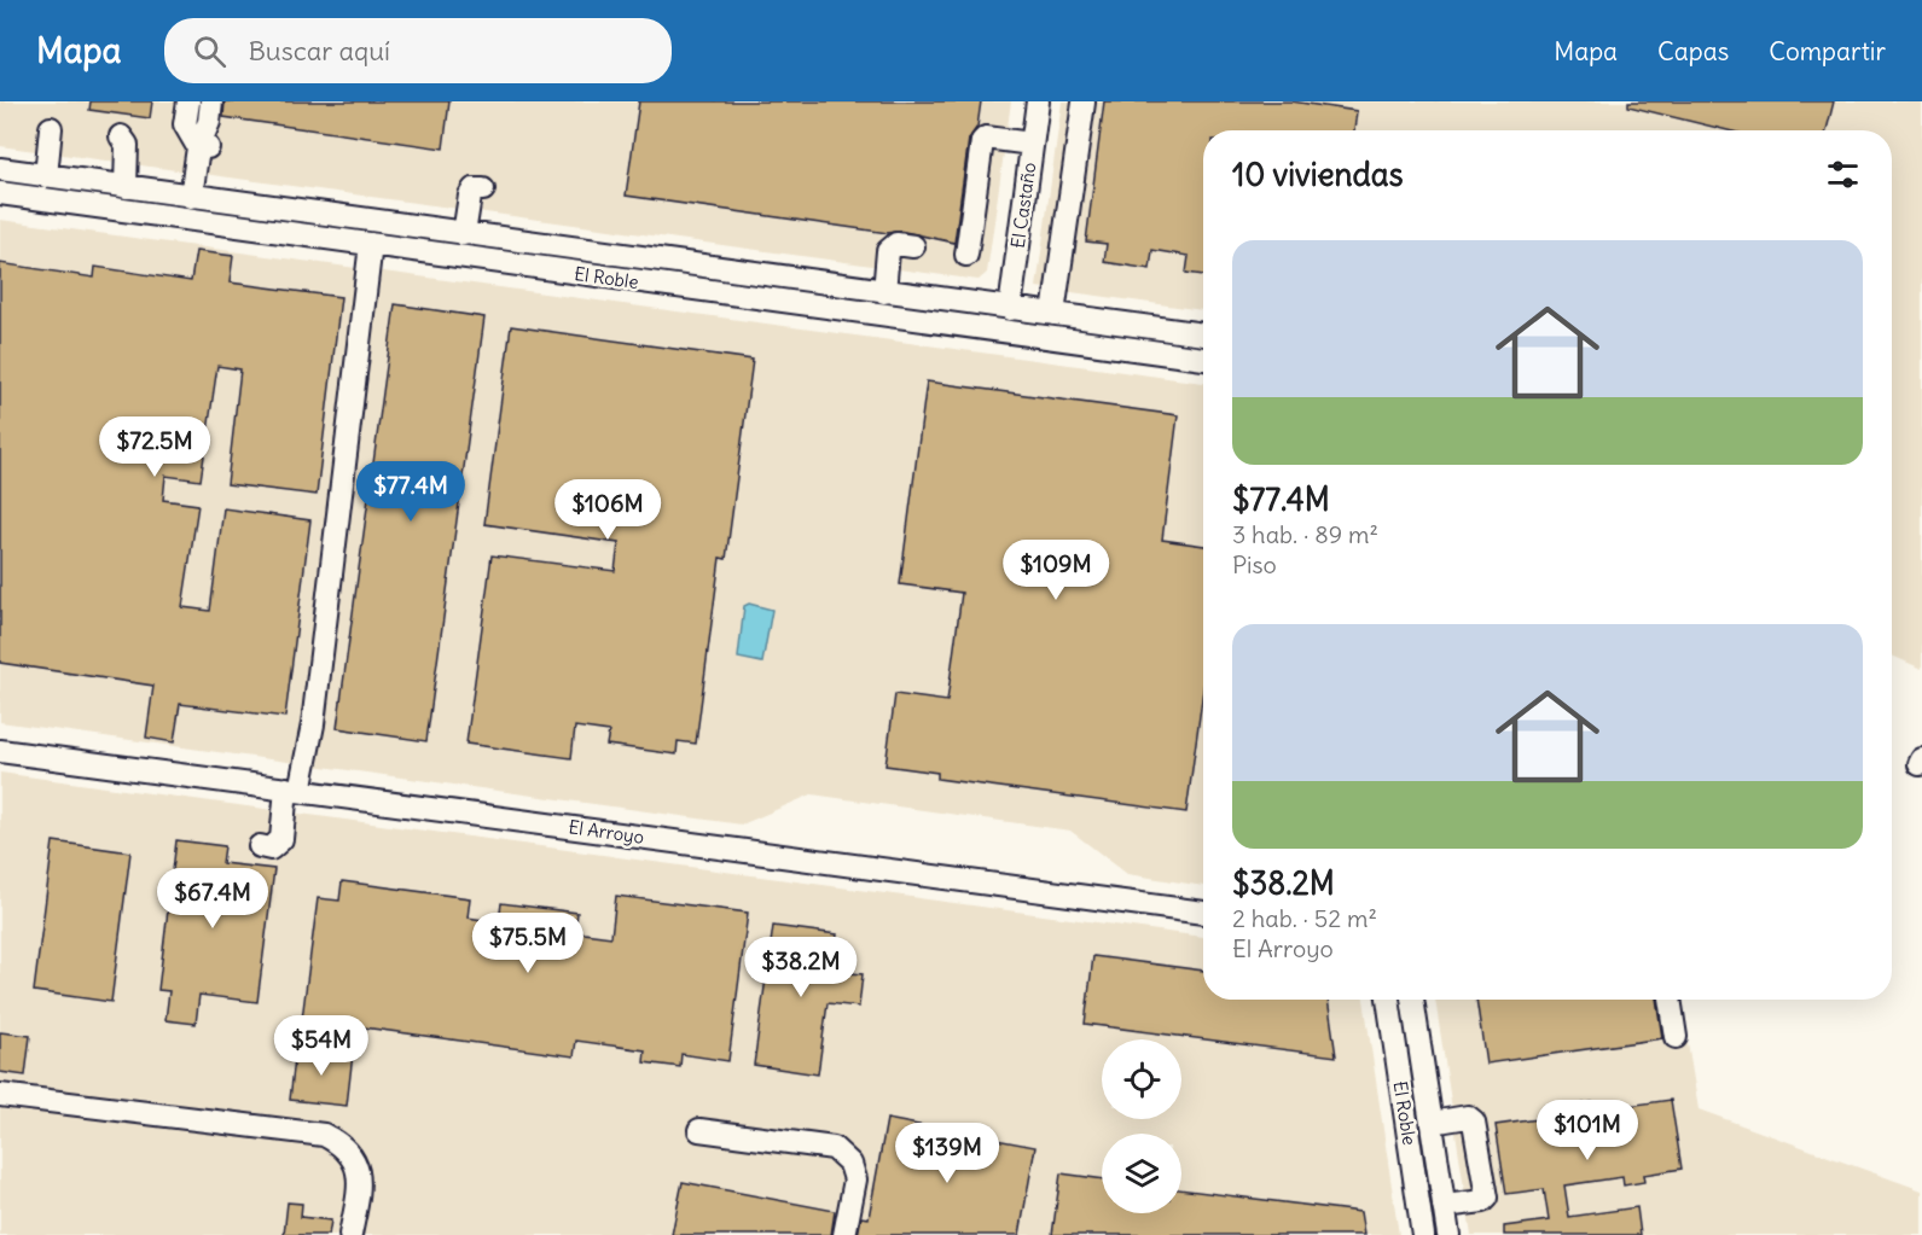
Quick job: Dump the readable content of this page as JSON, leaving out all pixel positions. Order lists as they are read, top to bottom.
{
  "streets": {
    "street": ["El Castaño", "El Roble", "El Arroyo"]
  },
  "crossings": [
    ["El Castaño", "El Roble"]
  ],
  "page": {
    "header": "Mapa",
    "search": "Buscar aquí",
    "nav": ["Mapa", "Capas", "Compartir"],
    "heading": "10 viviendas",
    "list": [
      {
        "name": "$77.4M",
        "note": "3 hab. · 89 m² · Piso"
      },
      {
        "name": "$38.2M",
        "note": "2 hab. · 52 m² · El Arroyo"
      }
    ],
    "price": [
      "$72.5M",
      "$77.4M",
      "$106M",
      "$109M",
      "$67.4M",
      "$75.5M",
      "$38.2M",
      "$54M",
      "$101M",
      "$139M"
    ]
  }
}
